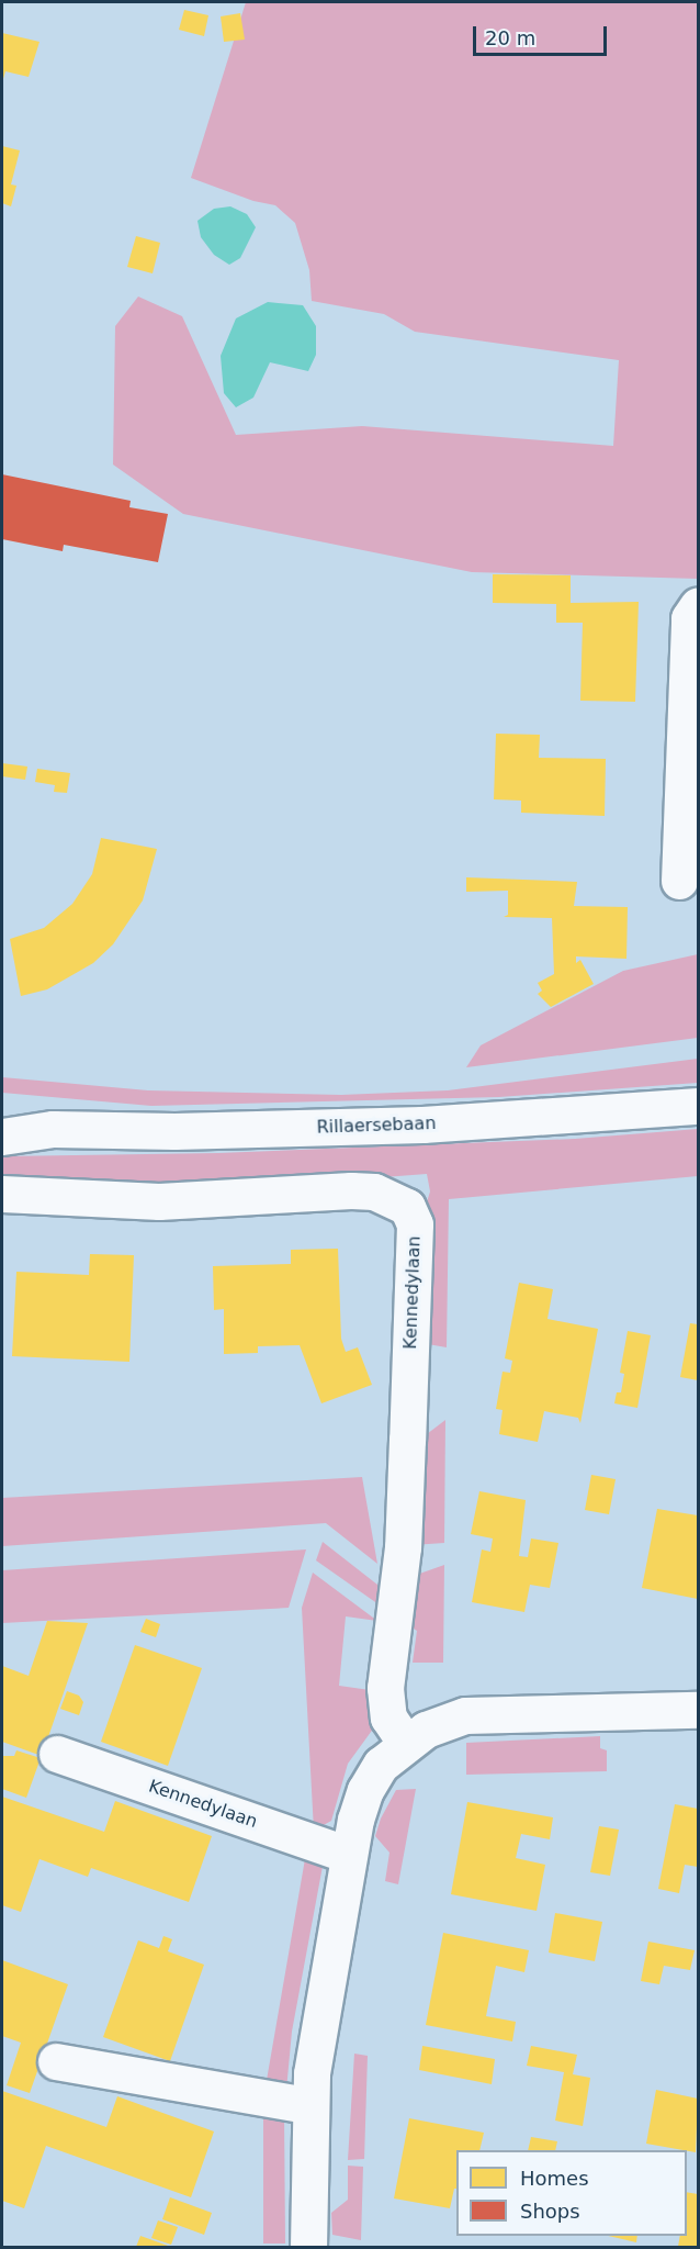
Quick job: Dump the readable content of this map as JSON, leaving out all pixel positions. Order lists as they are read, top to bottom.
{
  "streets": {
    "street": ["Rillaersebaan", "Kennedylaan"]
  },
  "legend": ["Homes", "Shops"],
  "scale_bar": "20 m"
}
